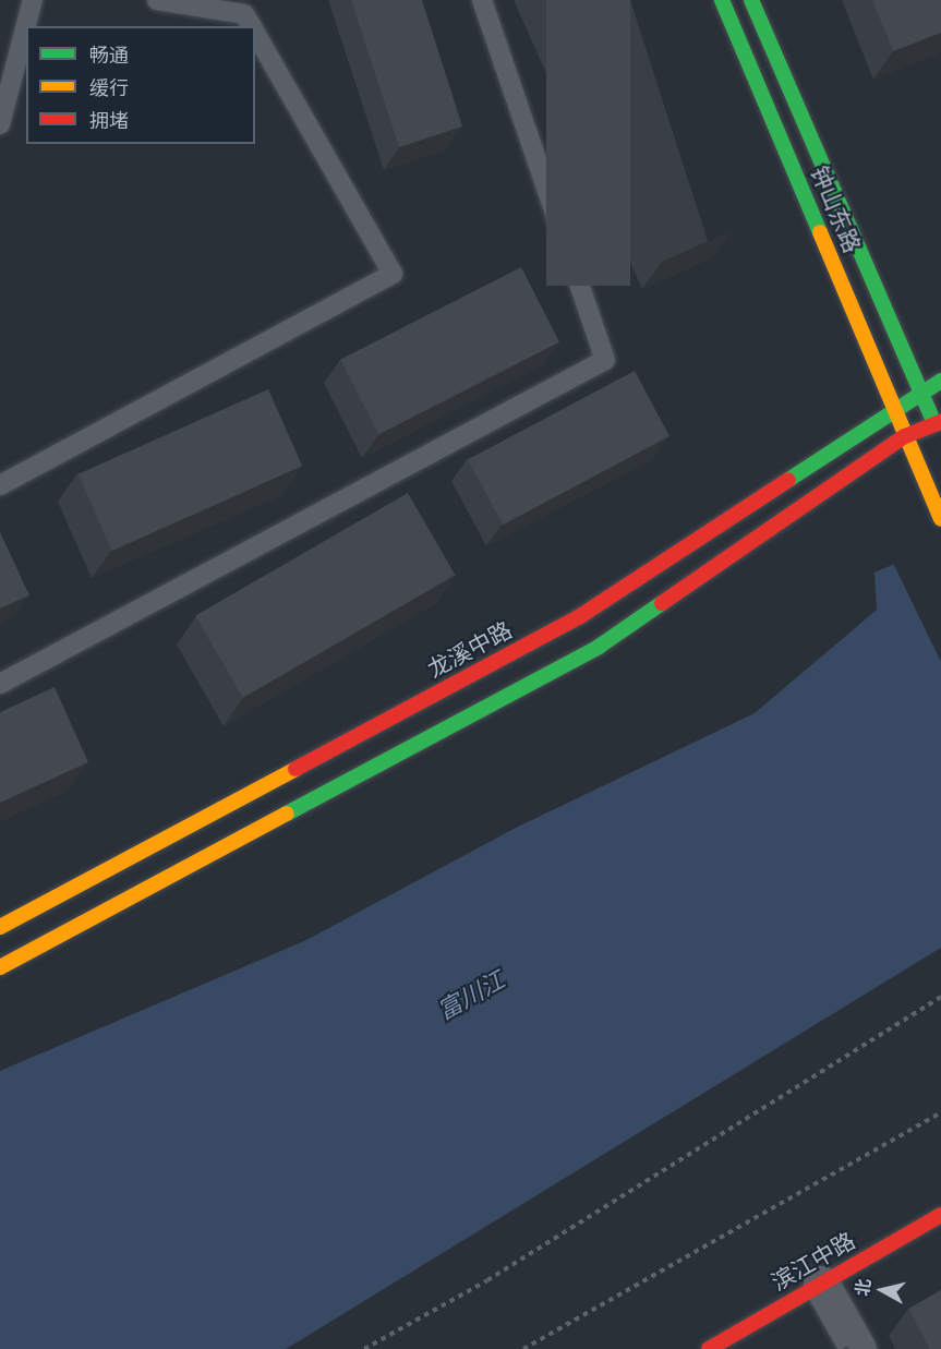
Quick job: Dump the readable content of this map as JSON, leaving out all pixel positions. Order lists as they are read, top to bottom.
{
  "streets": {
    "main road": ["钟山东路", "龙溪中路", "滨江中路"]
  },
  "crossings": [
    ["钟山东路", "龙溪中路"]
  ],
  "water": ["富川江"],
  "legend": ["畅通", "缓行", "拥堵"],
  "north": "left"
}
